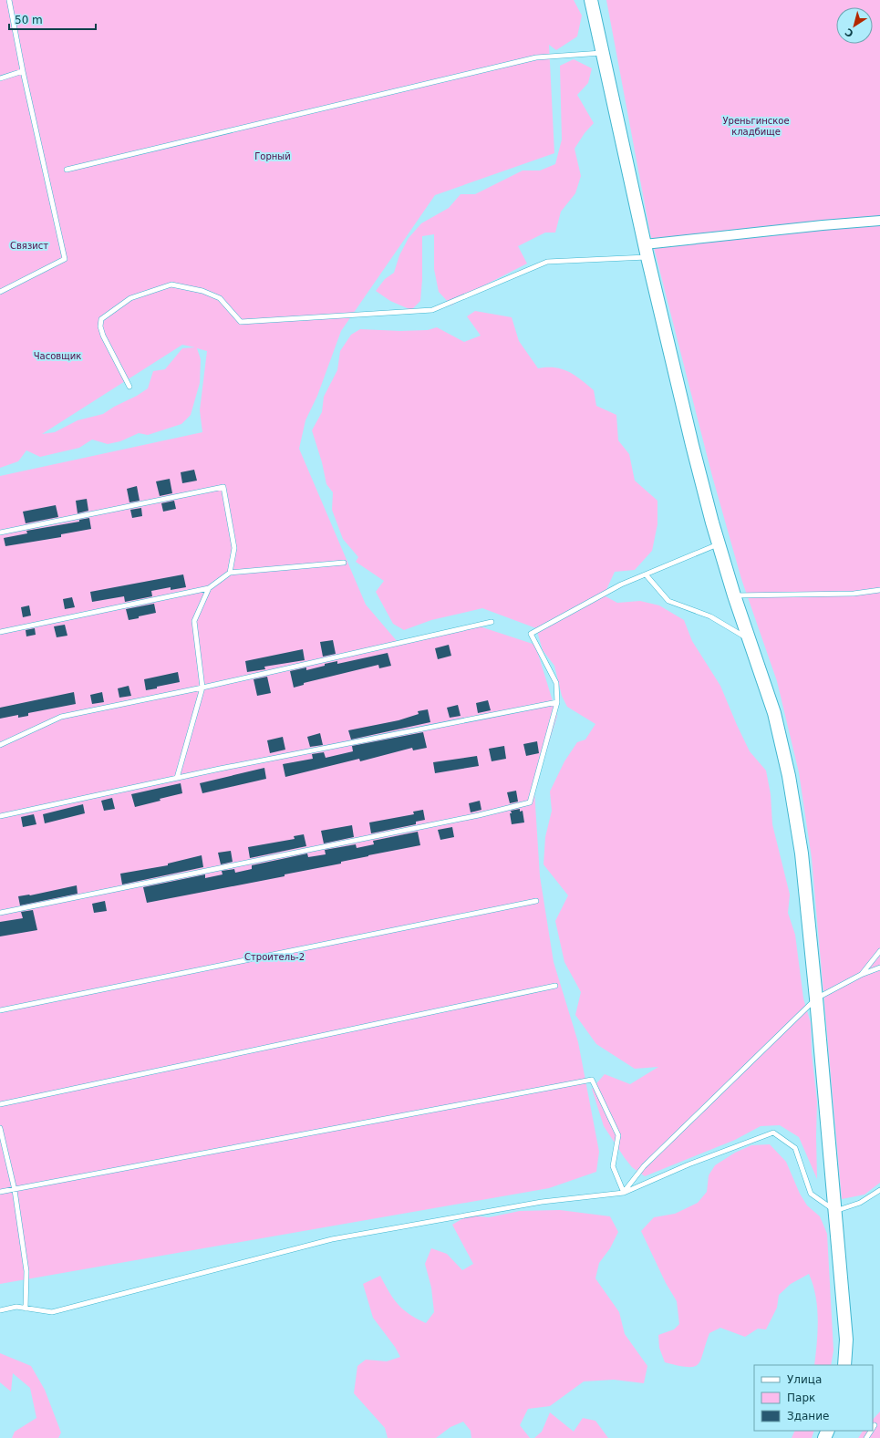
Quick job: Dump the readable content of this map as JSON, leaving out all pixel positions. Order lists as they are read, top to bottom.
{
  "parks": [
    "Уреньгинское кладбище",
    "Горный",
    "Связист",
    "Часовщик",
    "Строитель-2"
  ],
  "legend": ["Улица", "Парк", "Здание"],
  "scale_bar": "50 m",
  "north": "bottom left"
}
